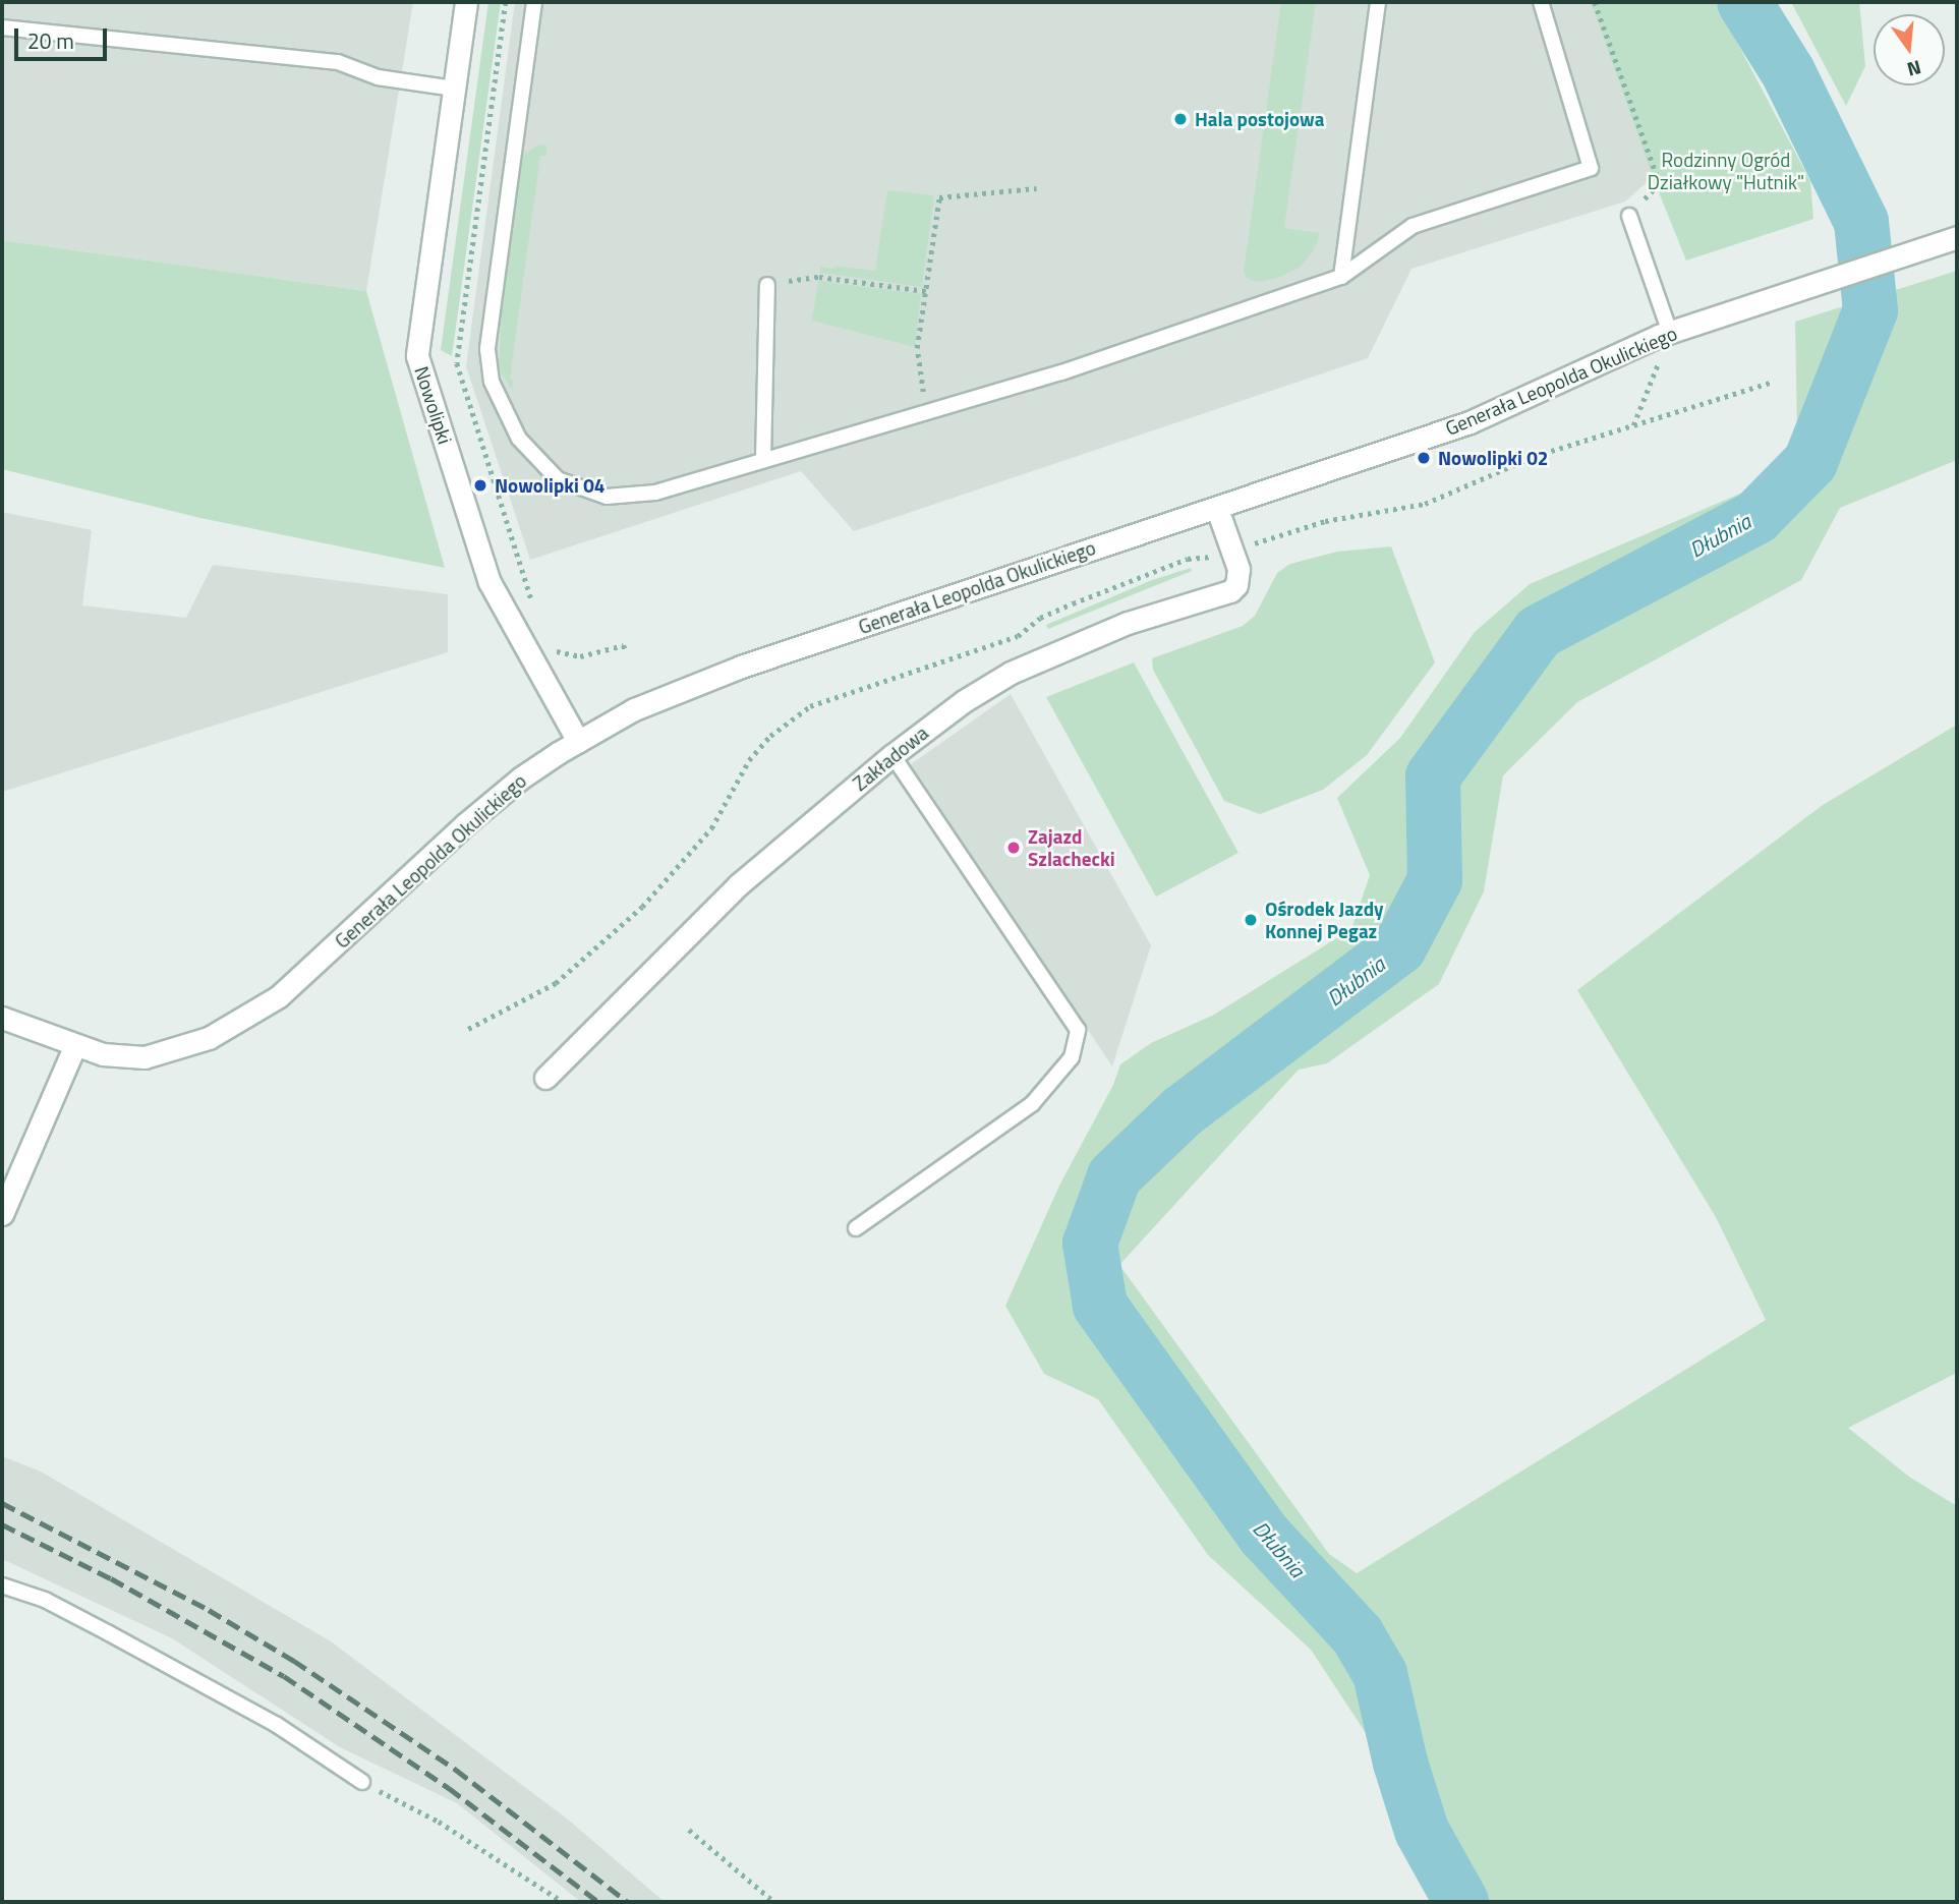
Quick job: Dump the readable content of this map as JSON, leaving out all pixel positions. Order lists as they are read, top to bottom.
{
  "streets": {
    "main road": ["Generała Leopolda Okulickiego", "Nowolipki", "Zakładowa"]
  },
  "crossings": [
    ["Generała Leopolda Okulickiego", "Nowolipki"],
    ["Generała Leopolda Okulickiego", "Zakładowa"]
  ],
  "water": ["Dłubnia"],
  "parks": ["Rodzinny Ogród Działkowy \"Hutnik\""],
  "places": [
    "Hala postojowa",
    "Nowolipki 02",
    "Nowolipki 04",
    "Zajazd Szlachecki",
    "Ośrodek Jazdy Konnej Pegaz"
  ],
  "scale_bar": "20 m",
  "north": "bottom"
}
